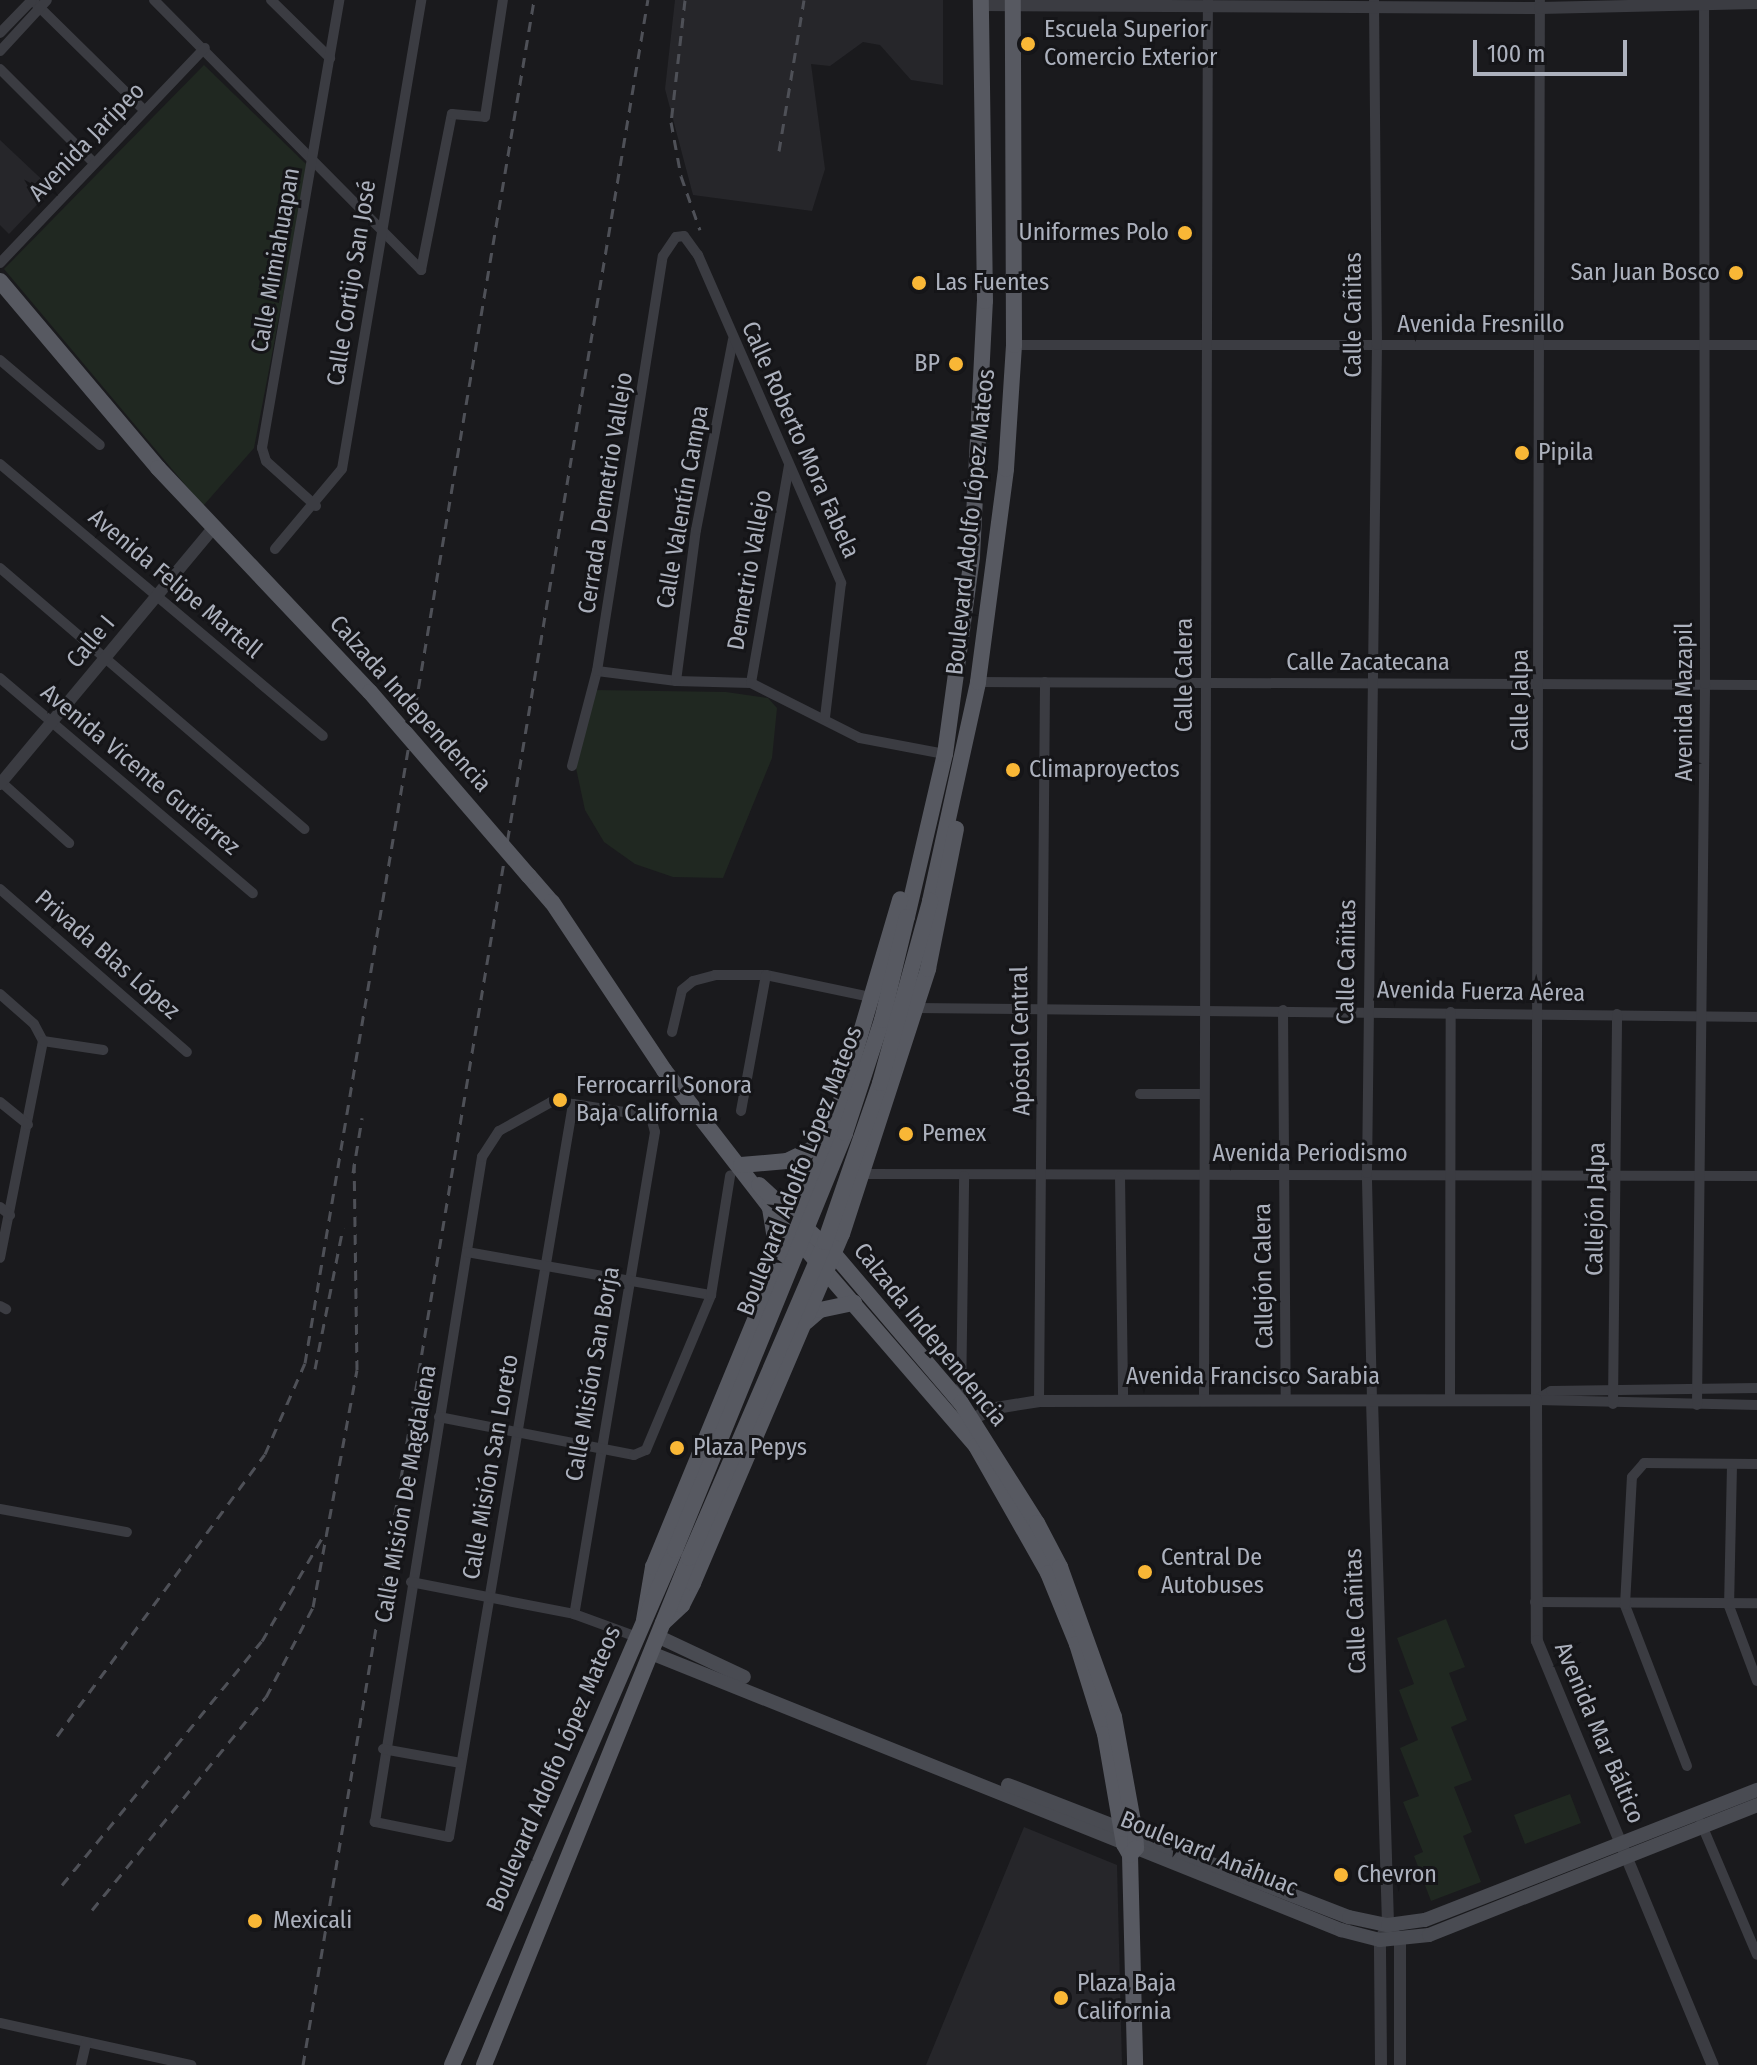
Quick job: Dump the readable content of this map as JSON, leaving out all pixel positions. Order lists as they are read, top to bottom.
{
  "streets": {
    "main road": ["Boulevard Adolfo López Mateos", "Calzada Independencia", "Boulevard Anáhuac"],
    "street": [
      "Avenida Jaripeo",
      "Calle Mimiahuapan",
      "Calle Cortijo San José",
      "Calle Cañitas",
      "Avenida Fresnillo",
      "Calle Roberto Mora Fabela",
      "Cerrada Demetrio Vallejo",
      "Calle Valentín Campa",
      "Demetrio Vallejo",
      "Avenida Felipe Martell",
      "Calle I",
      "Calle Zacatecana",
      "Calle Calera",
      "Calle Jalpa",
      "Avenida Mazapil",
      "Avenida Vicente Gutiérrez",
      "Privada Blas López",
      "Avenida Fuerza Aérea",
      "Apóstol Central",
      "Avenida Periodismo",
      "Callejón Jalpa",
      "Callejón Calera",
      "Calle Misión San Borja",
      "Avenida Francisco Sarabia",
      "Calle Misión San Loreto",
      "Calle Misión De Magdalena",
      "Avenida Mar Báltico"
    ]
  },
  "crossings": [
    ["Calle Mimiahuapan", "Calle Cortijo San José"],
    ["Calle Cañitas", "Avenida Fresnillo"],
    ["Calle Cañitas", "Calle Zacatecana"],
    ["Calle Cañitas", "Avenida Fuerza Aérea"],
    ["Calle Cañitas", "Avenida Periodismo"],
    ["Calle Cañitas", "Avenida Francisco Sarabia"],
    ["Calle Cañitas", "Boulevard Anáhuac"],
    ["Avenida Fresnillo", "Boulevard Adolfo López Mateos"],
    ["Avenida Fresnillo", "Calle Calera"],
    ["Avenida Fresnillo", "Calle Jalpa"],
    ["Avenida Fresnillo", "Avenida Mazapil"],
    ["Calle Roberto Mora Fabela", "Cerrada Demetrio Vallejo"],
    ["Calle Roberto Mora Fabela", "Calle Valentín Campa"],
    ["Calle Roberto Mora Fabela", "Demetrio Vallejo"],
    ["Cerrada Demetrio Vallejo", "Demetrio Vallejo"],
    ["Calle Valentín Campa", "Demetrio Vallejo"],
    ["Boulevard Adolfo López Mateos", "Demetrio Vallejo"],
    ["Boulevard Adolfo López Mateos", "Calle Zacatecana"],
    ["Boulevard Adolfo López Mateos", "Boulevard Anáhuac"],
    ["Avenida Felipe Martell", "Calle I"],
    ["Calle I", "Calzada Independencia"],
    ["Calle I", "Avenida Vicente Gutiérrez"],
    ["Calle Zacatecana", "Calle Calera"],
    ["Calle Zacatecana", "Calle Jalpa"],
    ["Calle Zacatecana", "Avenida Mazapil"],
    ["Calle Zacatecana", "Apóstol Central"],
    ["Calle Calera", "Avenida Fuerza Aérea"],
    ["Calle Calera", "Avenida Periodismo"],
    ["Calle Calera", "Avenida Francisco Sarabia"],
    ["Calle Jalpa", "Avenida Fuerza Aérea"],
    ["Calle Jalpa", "Avenida Periodismo"],
    ["Calle Jalpa", "Avenida Francisco Sarabia"],
    ["Calle Jalpa", "Avenida Mar Báltico"],
    ["Avenida Mazapil", "Avenida Fuerza Aérea"],
    ["Avenida Mazapil", "Avenida Periodismo"],
    ["Avenida Mazapil", "Avenida Francisco Sarabia"],
    ["Calzada Independencia", "Avenida Francisco Sarabia"],
    ["Calzada Independencia", "Boulevard Anáhuac"],
    ["Avenida Fuerza Aérea", "Apóstol Central"],
    ["Avenida Fuerza Aérea", "Callejón Jalpa"],
    ["Avenida Fuerza Aérea", "Callejón Calera"],
    ["Apóstol Central", "Avenida Periodismo"],
    ["Apóstol Central", "Avenida Francisco Sarabia"],
    ["Avenida Periodismo", "Callejón Jalpa"],
    ["Avenida Periodismo", "Callejón Calera"],
    ["Callejón Jalpa", "Avenida Francisco Sarabia"],
    ["Callejón Calera", "Avenida Francisco Sarabia"],
    ["Calle Misión San Borja", "Calle Misión De Magdalena"],
    ["Avenida Francisco Sarabia", "Avenida Mar Báltico"],
    ["Calle Misión San Loreto", "Calle Misión De Magdalena"],
    ["Avenida Mar Báltico", "Boulevard Anáhuac"]
  ],
  "places": [
    "Escuela Superior Comercio Exterior",
    "Uniformes Polo",
    "San Juan Bosco",
    "Las Fuentes",
    "BP",
    "Pipila",
    "Climaproyectos",
    "Ferrocarril Sonora Baja California",
    "Pemex",
    "Plaza Pepys",
    "Central De Autobuses",
    "Chevron",
    "Mexicali",
    "Plaza Baja California"
  ],
  "scale_bar": "100 m"
}
